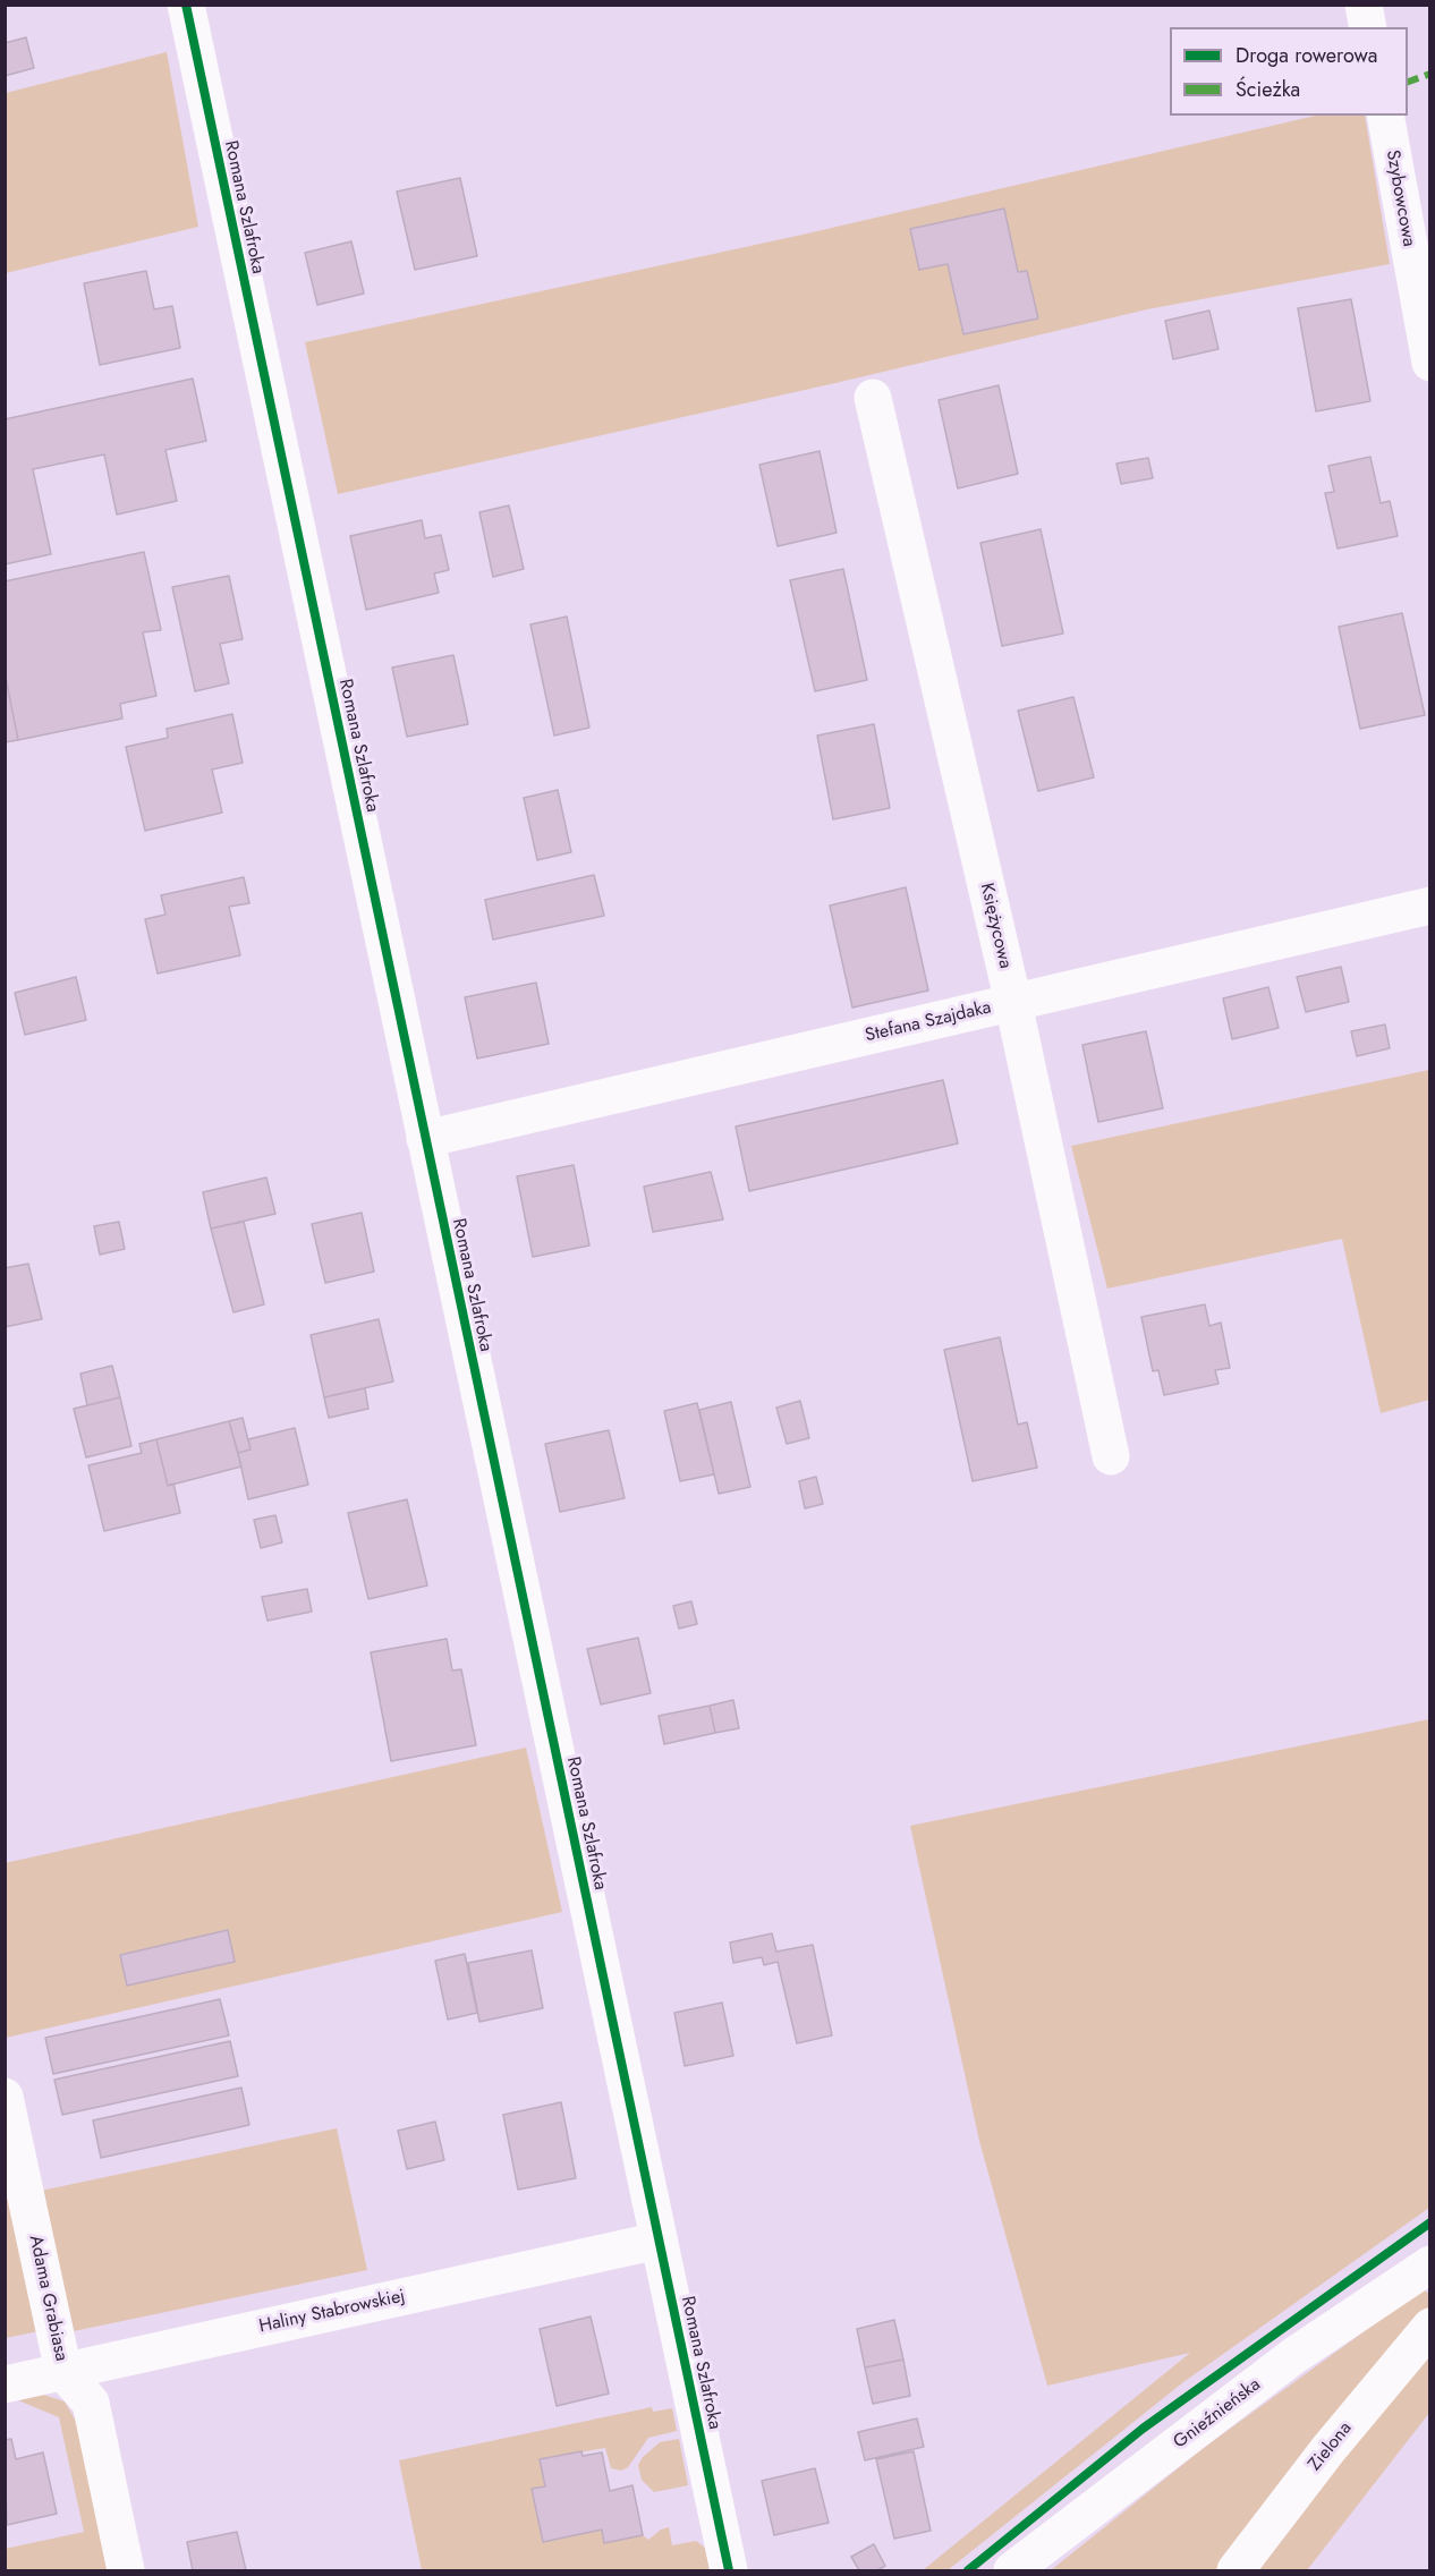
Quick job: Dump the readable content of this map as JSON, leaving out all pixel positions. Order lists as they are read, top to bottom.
{
  "streets": {
    "street": [
      "Szybowcowa",
      "Romana Szlafroka",
      "Księżycowa",
      "Stefana Szajdaka",
      "Adama Grabiasa",
      "Haliny Stabrowskiej",
      "Gnieźnieńska",
      "Zielona"
    ]
  },
  "crossings": [
    ["Romana Szlafroka", "Stefana Szajdaka"],
    ["Romana Szlafroka", "Haliny Stabrowskiej"],
    ["Księżycowa", "Stefana Szajdaka"],
    ["Adama Grabiasa", "Haliny Stabrowskiej"]
  ],
  "legend": ["Droga rowerowa", "Ścieżka"]
}
